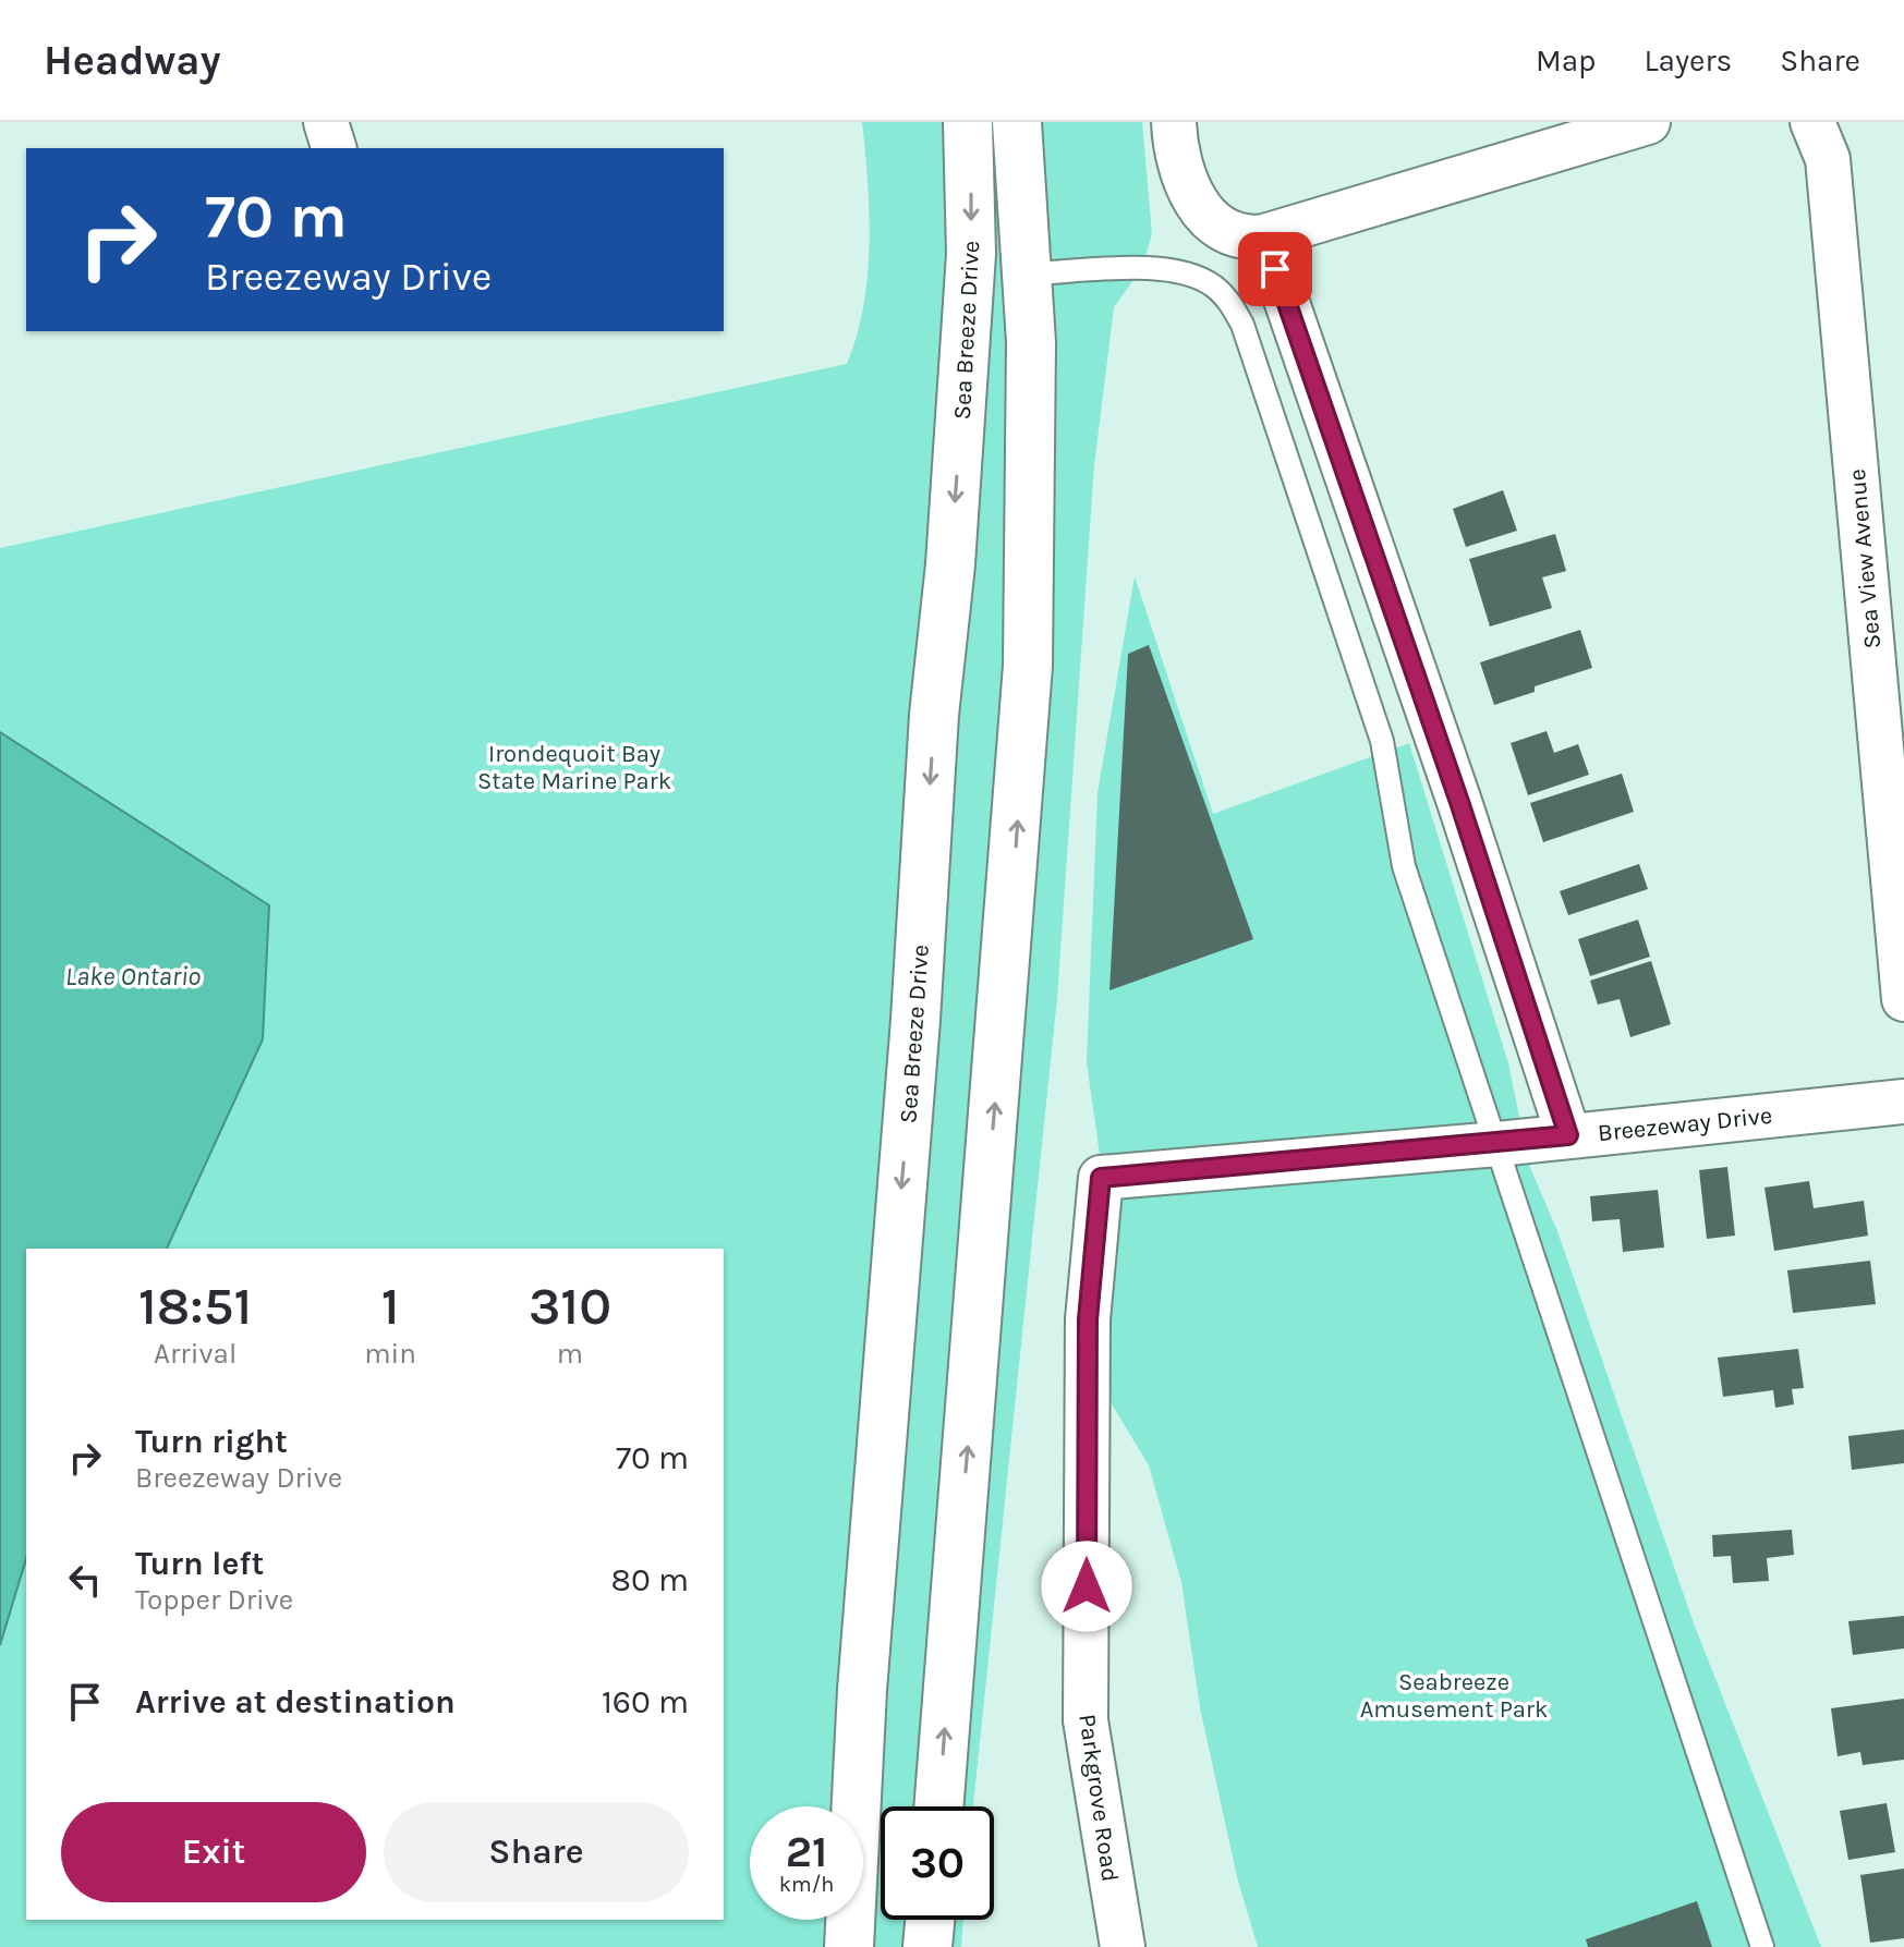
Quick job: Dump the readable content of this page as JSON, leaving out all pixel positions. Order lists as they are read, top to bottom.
{
  "streets": {
    "main road": ["Sea Breeze Drive"],
    "street": ["Sea View Avenue", "Breezeway Drive", "Parkgrove Road"]
  },
  "crossings": [
    ["Breezeway Drive", "Parkgrove Road"]
  ],
  "water": ["Lake Ontario"],
  "parks": ["Irondequoit Bay State Marine Park", "Seabreeze Amusement Park"],
  "page": {
    "header": "Headway",
    "nav": ["Map", "Layers", "Share"],
    "turn": ["70 m", "Breezeway Drive"],
    "eta": [
      "18:51",
      "Arrival",
      "1",
      "min",
      "310",
      "m"
    ],
    "list": [
      {
        "name": "Turn right",
        "note": "Breezeway Drive",
        "value": "70 m"
      },
      {
        "name": "Turn left",
        "note": "Topper Drive",
        "value": "80 m"
      },
      {
        "name": "Arrive at destination",
        "value": "160 m"
      }
    ],
    "buttons": ["Exit", "Share"],
    "speed": "21 km/h",
    "limit": "30"
  }
}
